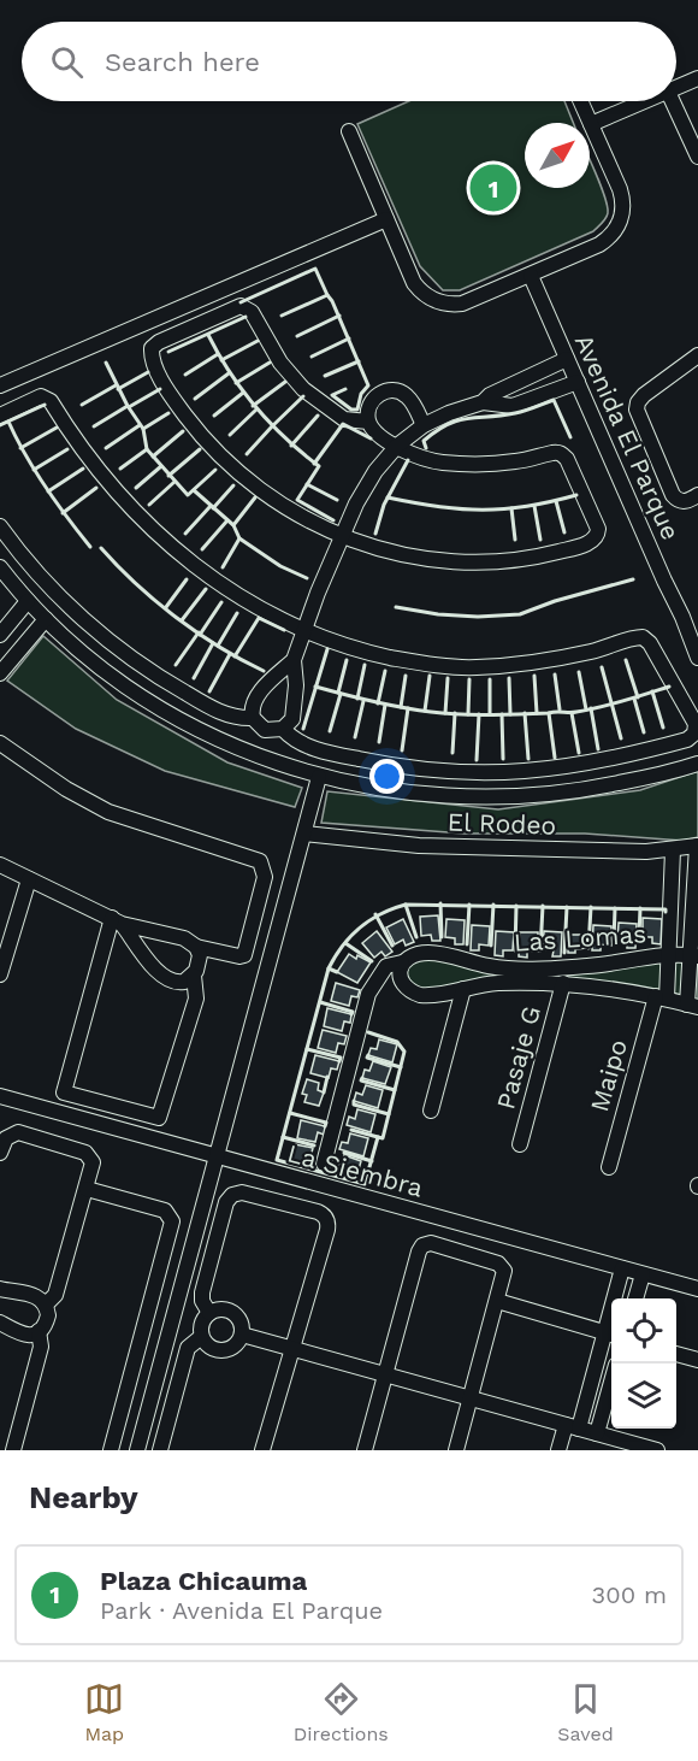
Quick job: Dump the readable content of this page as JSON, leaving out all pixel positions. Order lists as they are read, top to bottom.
{
  "streets": {
    "street": [
      "Avenida El Parque",
      "El Rodeo",
      "Las Lomas",
      "Pasaje G",
      "Maipo",
      "La Siembra"
    ]
  },
  "crossings": [
    ["El Rodeo", "Las Lomas"],
    ["Las Lomas", "Pasaje G"],
    ["Las Lomas", "Maipo"]
  ],
  "north": "top right",
  "page": {
    "search": "Search here",
    "pins": "1",
    "heading": "Nearby",
    "list": [
      {
        "mark": "1",
        "name": "Plaza Chicauma",
        "note": "Park · Avenida El Parque",
        "value": "300 m"
      }
    ],
    "nav": ["Map", "Directions", "Saved"]
  }
}
